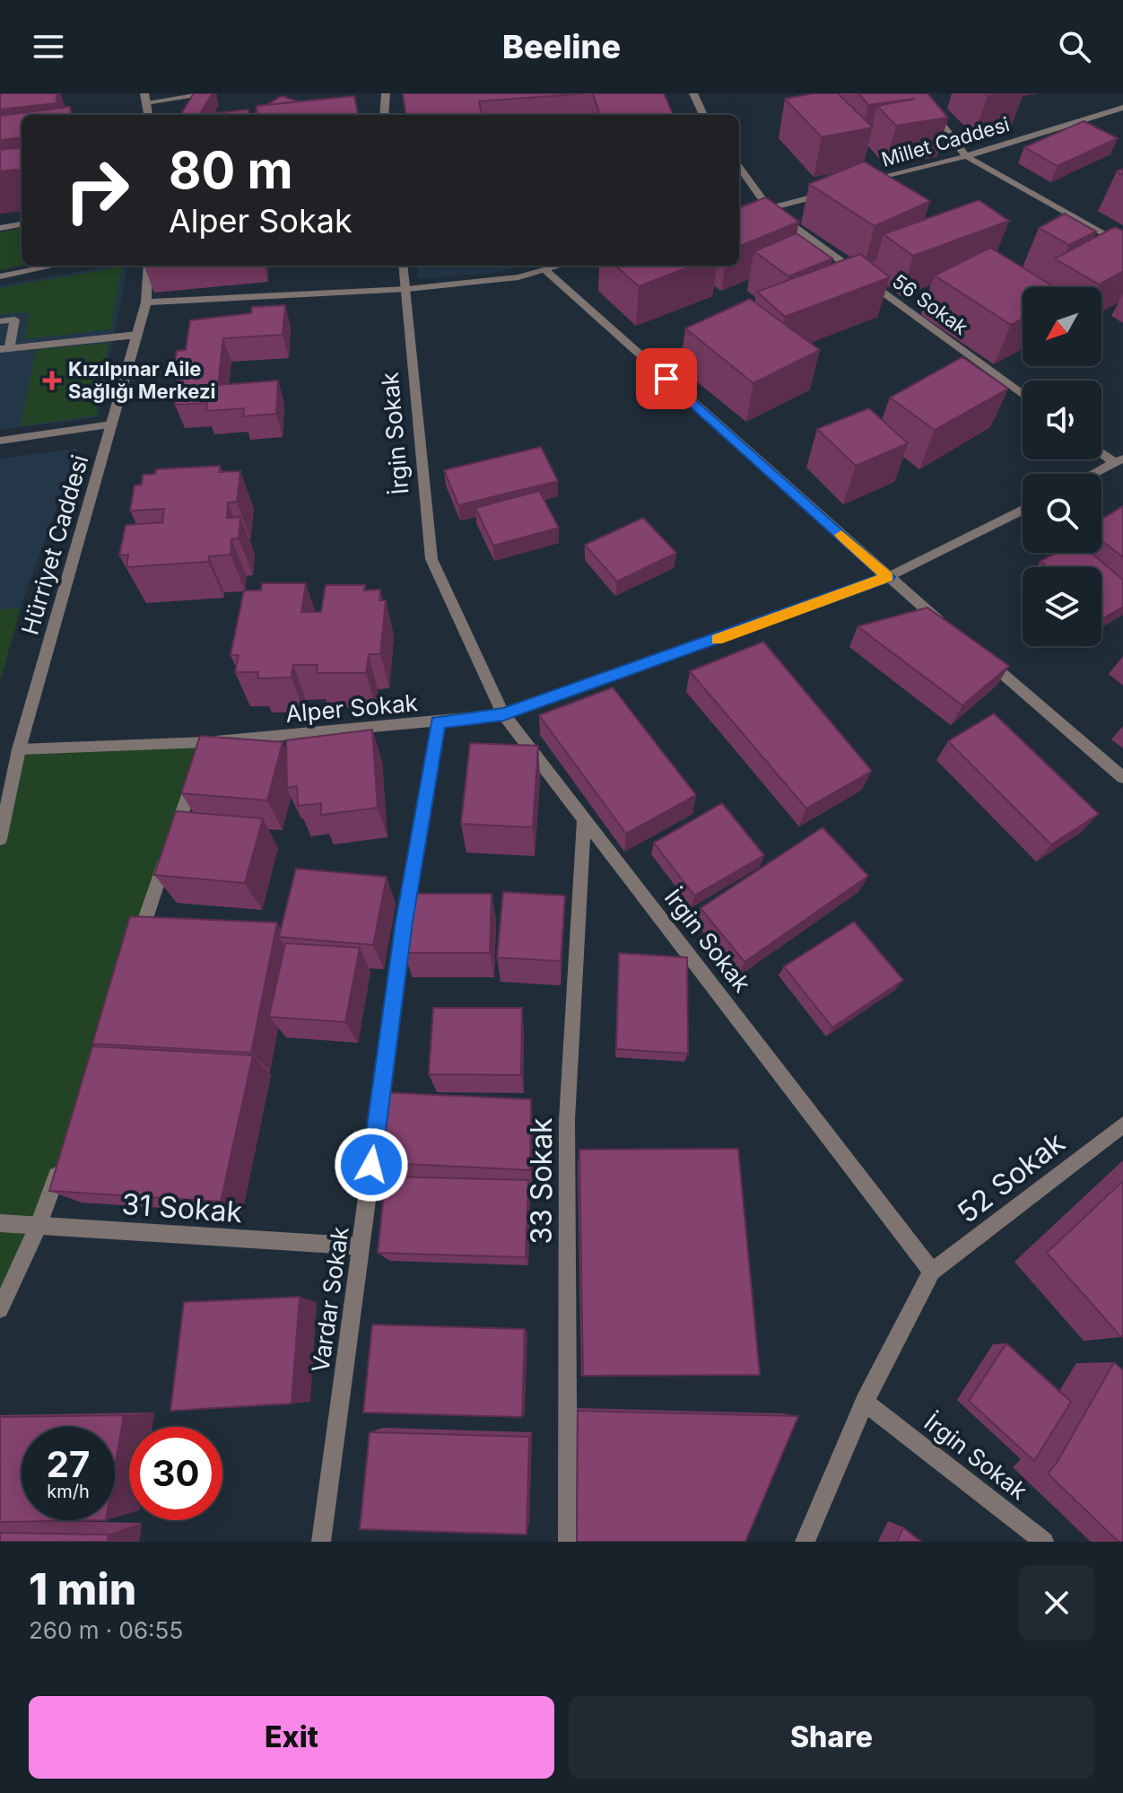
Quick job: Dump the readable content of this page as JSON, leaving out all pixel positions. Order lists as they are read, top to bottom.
{
  "streets": {
    "street": [
      "Millet Caddesi",
      "56 Sokak",
      "İrgin Sokak",
      "Hürriyet Caddesi",
      "Alper Sokak",
      "52 Sokak",
      "33 Sokak",
      "31 Sokak",
      "Vardar Sokak"
    ]
  },
  "crossings": [
    ["İrgin Sokak", "Alper Sokak"],
    ["İrgin Sokak", "52 Sokak"],
    ["İrgin Sokak", "33 Sokak"],
    ["Hürriyet Caddesi", "Alper Sokak"],
    ["Alper Sokak", "Vardar Sokak"],
    ["31 Sokak", "Vardar Sokak"]
  ],
  "places": {
    "health": ["Kızılpınar Aile Sağlığı Merkezi"]
  },
  "north": "bottom left",
  "page": {
    "header": "Beeline",
    "turn": ["80 m", "Alper Sokak"],
    "speed": "27 km/h",
    "limit": "30",
    "heading": ["1 min", "260 m · 06:55"],
    "buttons": ["Exit", "Share"]
  }
}
